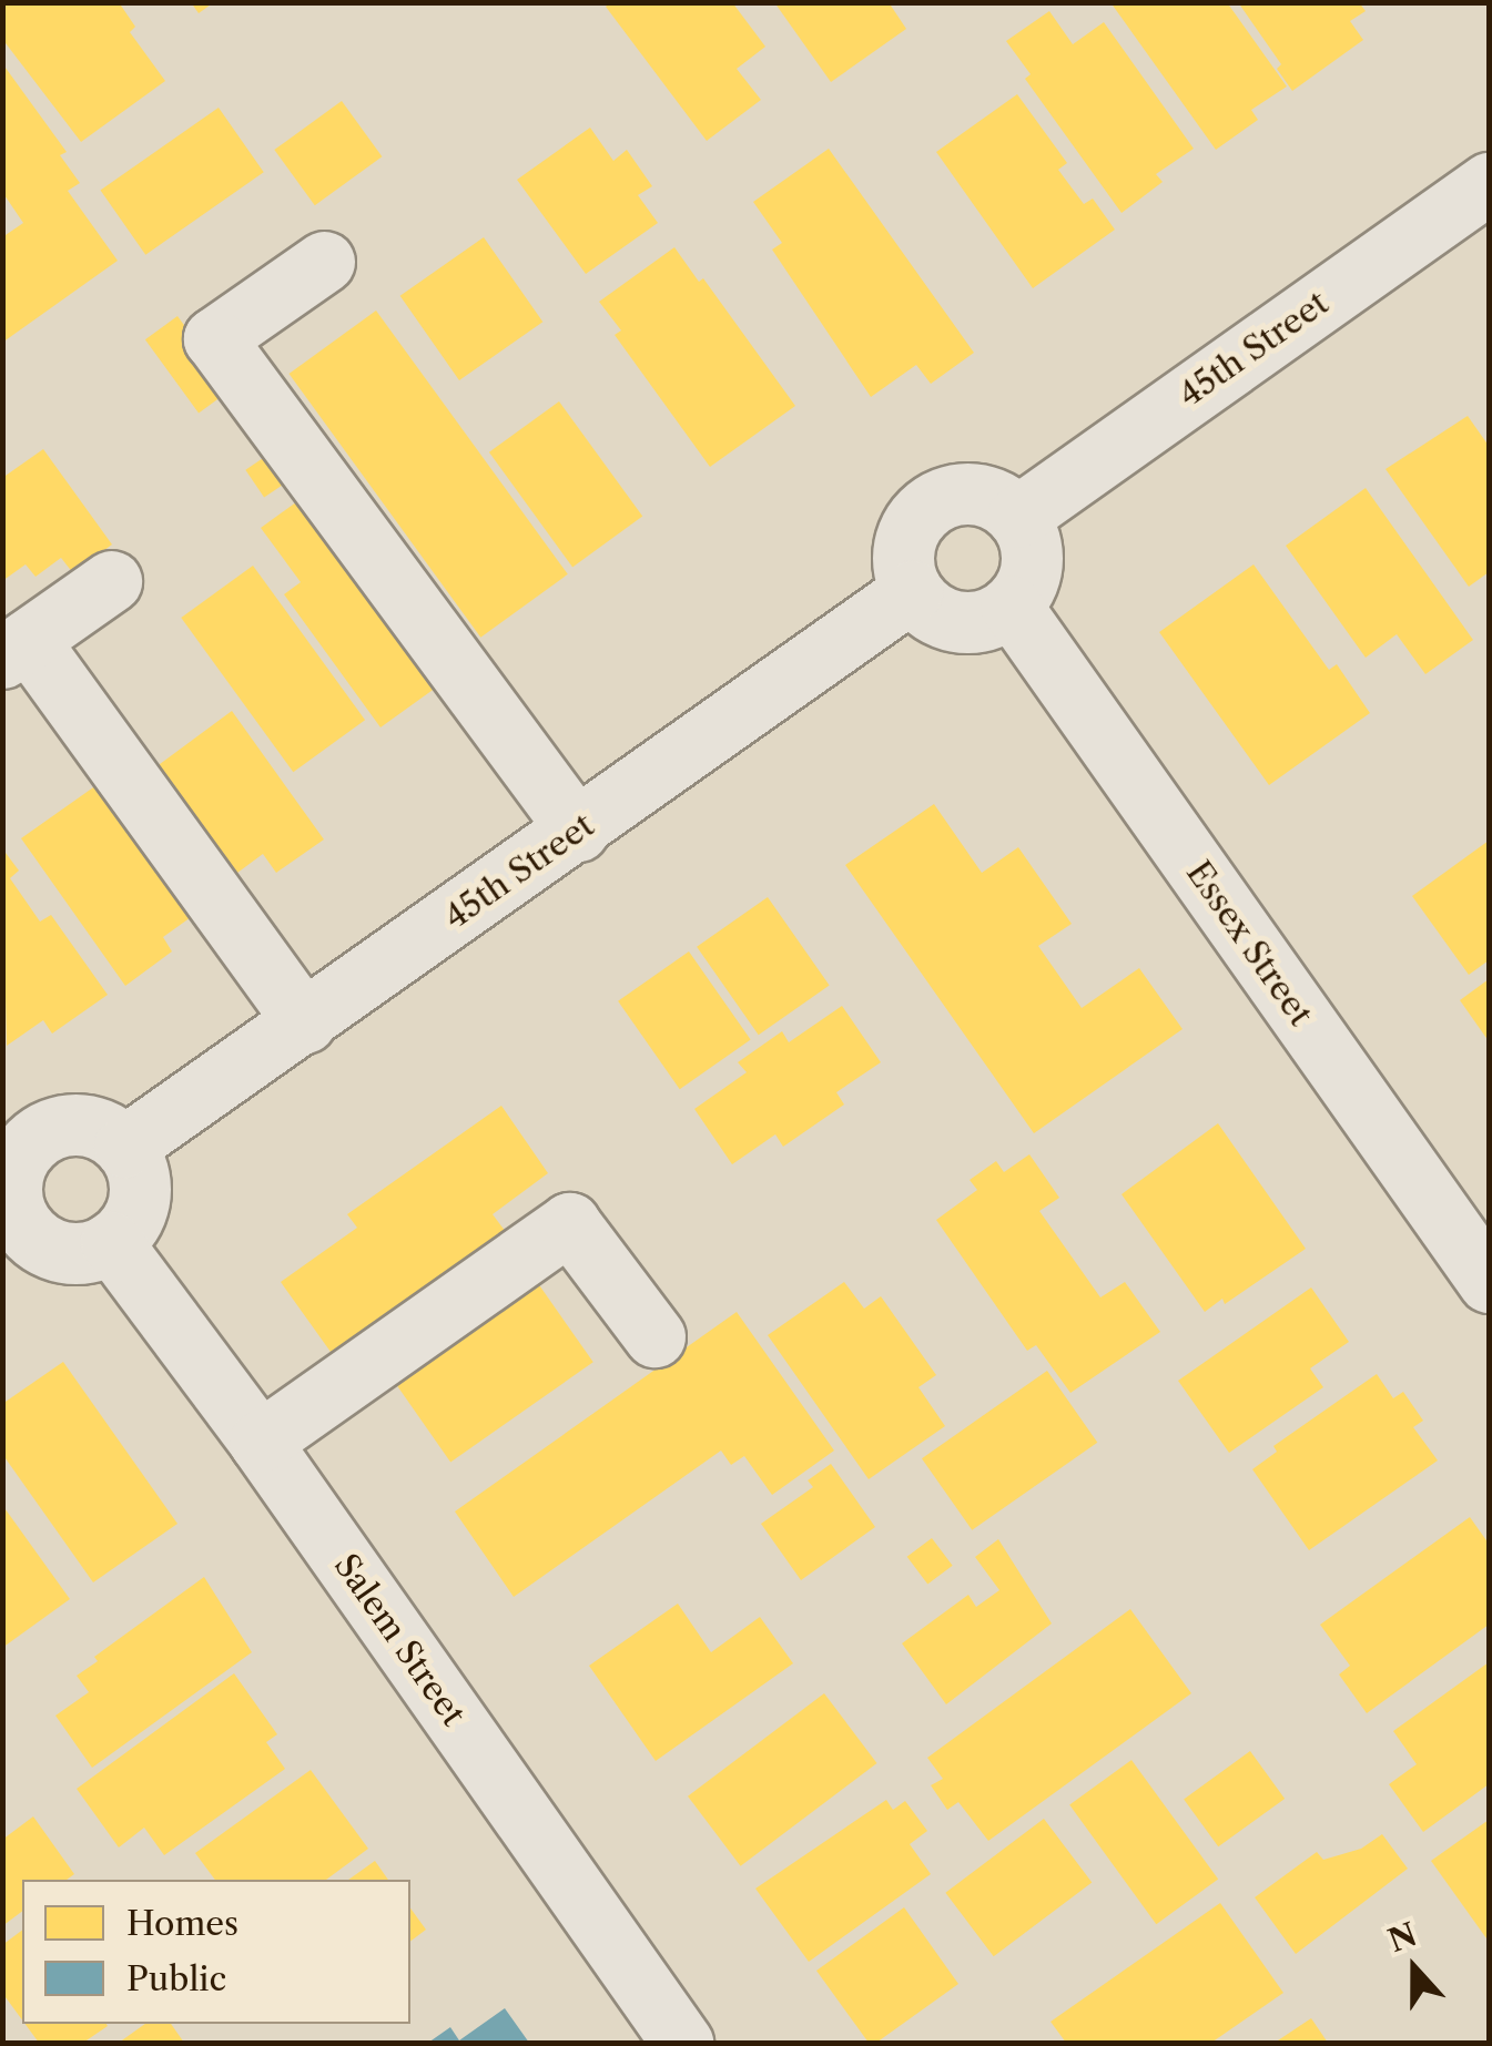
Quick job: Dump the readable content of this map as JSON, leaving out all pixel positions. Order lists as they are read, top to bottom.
{
  "streets": {
    "street": ["45th Street", "Essex Street", "Salem Street"]
  },
  "crossings": [
    ["45th Street", "Essex Street"],
    ["45th Street", "Salem Street"]
  ],
  "legend": ["Homes", "Public"],
  "north": "top"
}
